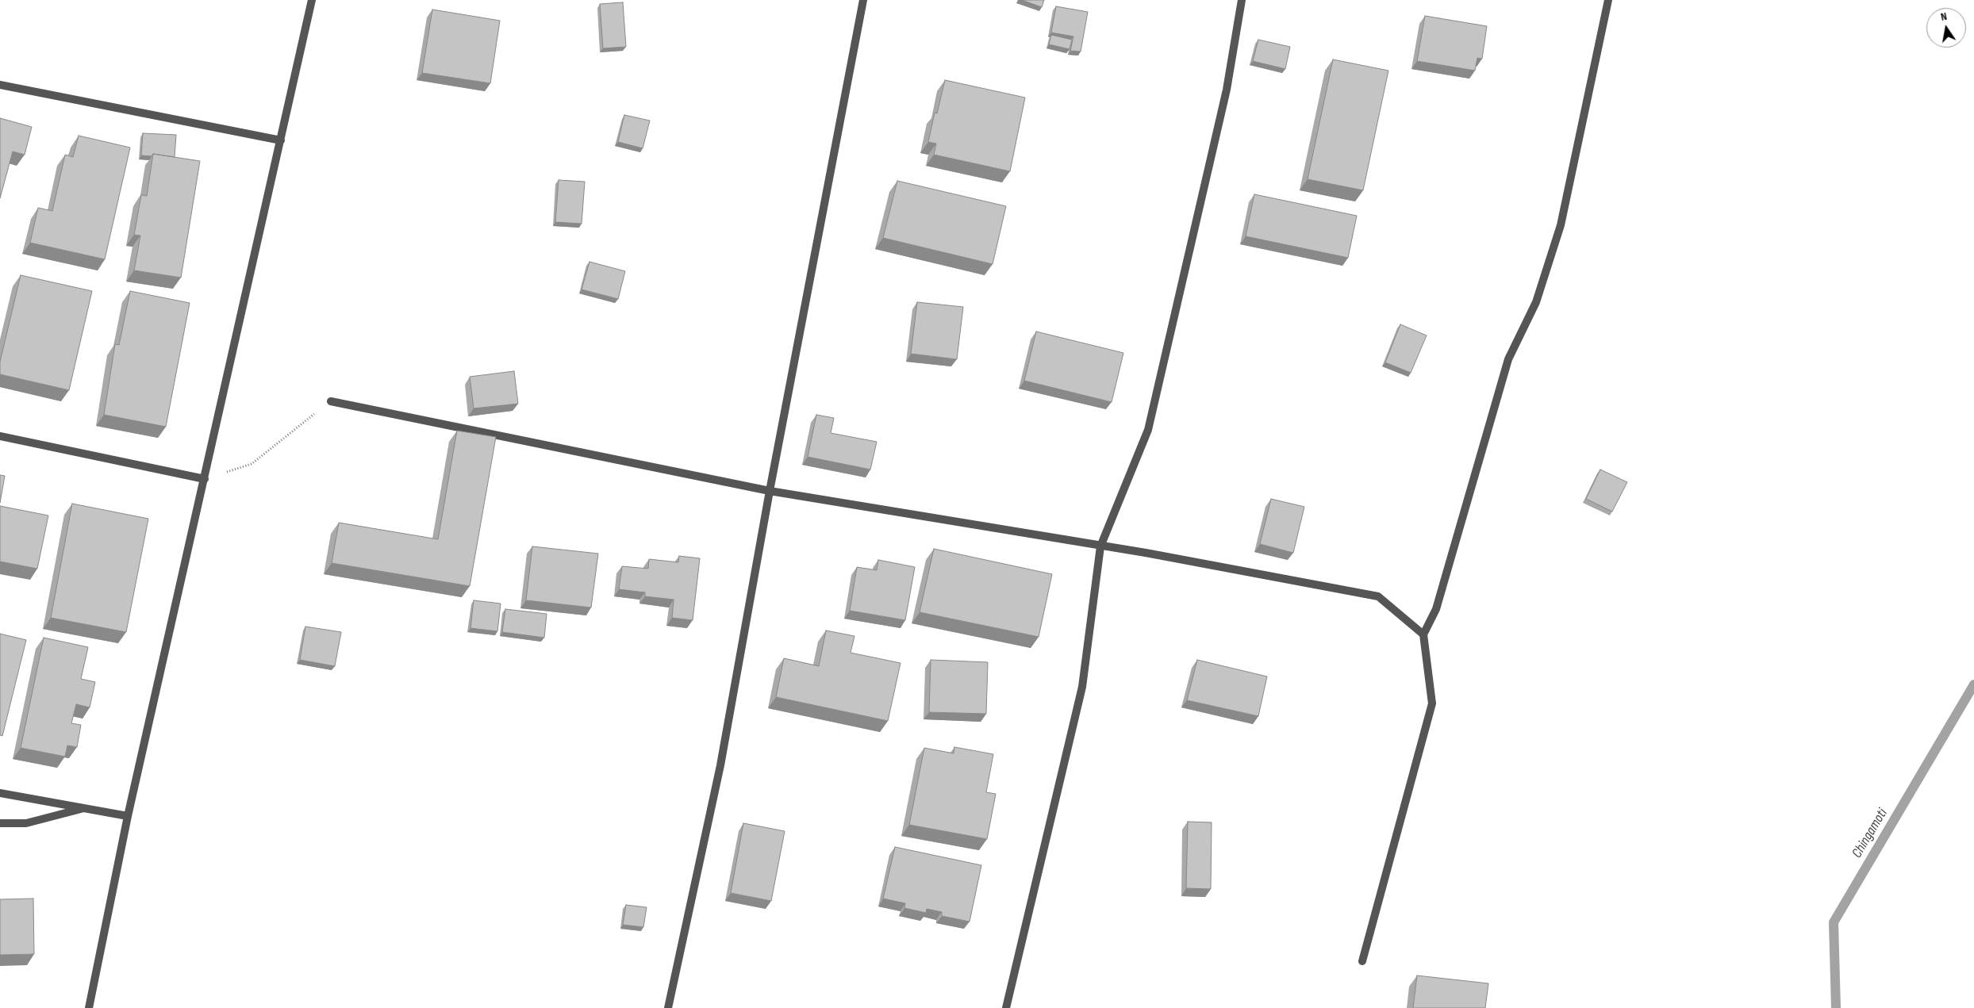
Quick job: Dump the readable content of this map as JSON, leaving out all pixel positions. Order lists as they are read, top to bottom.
{
  "water": ["Chingamoti"],
  "north": "top"
}
